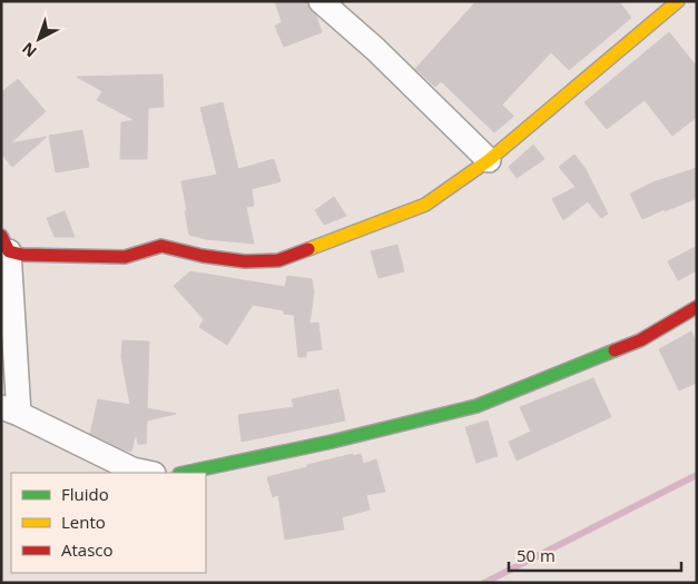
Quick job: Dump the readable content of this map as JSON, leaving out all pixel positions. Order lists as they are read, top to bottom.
{
  "legend": ["Fluido", "Lento", "Atasco"],
  "scale_bar": "50 m",
  "north": "bottom left"
}
